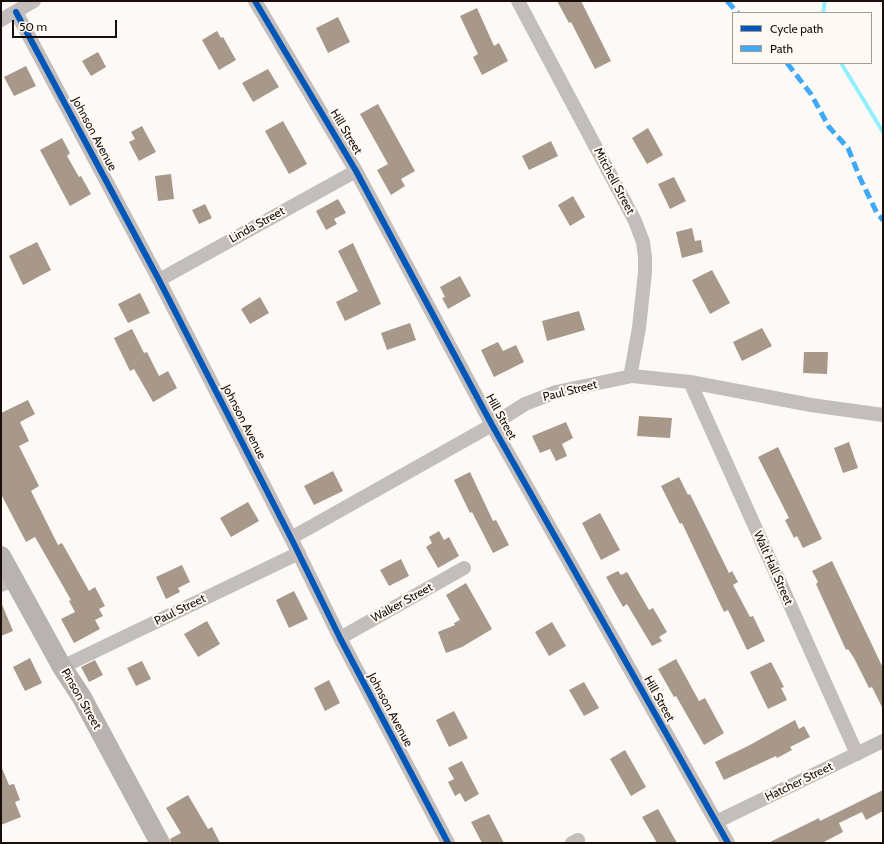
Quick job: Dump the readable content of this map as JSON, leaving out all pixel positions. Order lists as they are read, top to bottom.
{
  "streets": {
    "street": [
      "Hill Street",
      "Johnson Avenue",
      "Mitchell Street",
      "Linda Street",
      "Paul Street",
      "Walt Hall Street",
      "Walker Street",
      "Pinson Street",
      "Hatcher Street"
    ]
  },
  "crossings": [
    ["Hill Street", "Linda Street"],
    ["Hill Street", "Paul Street"],
    ["Hill Street", "Hatcher Street"],
    ["Johnson Avenue", "Linda Street"],
    ["Johnson Avenue", "Paul Street"],
    ["Johnson Avenue", "Walker Street"],
    ["Mitchell Street", "Paul Street"],
    ["Paul Street", "Walt Hall Street"],
    ["Paul Street", "Pinson Street"],
    ["Walt Hall Street", "Hatcher Street"]
  ],
  "legend": ["Cycle path", "Path"],
  "scale_bar": "50 m"
}
